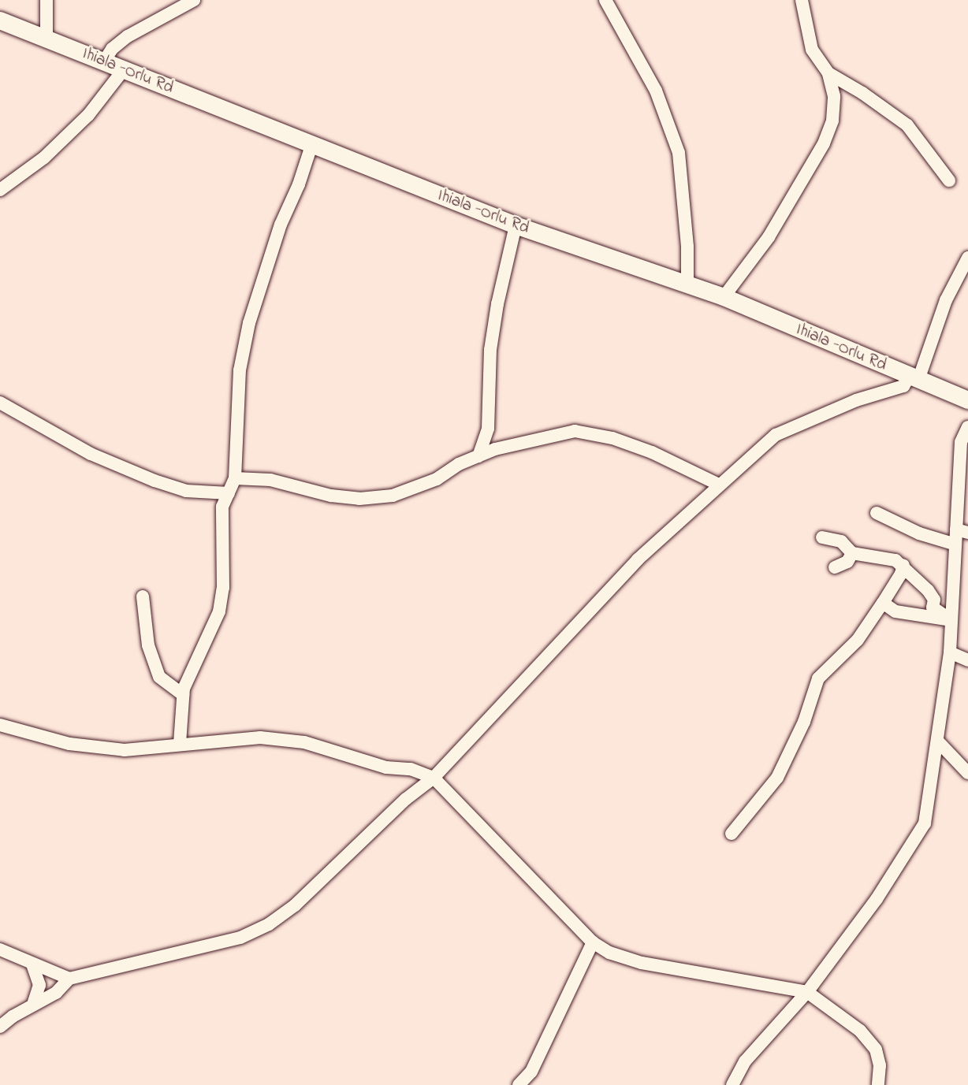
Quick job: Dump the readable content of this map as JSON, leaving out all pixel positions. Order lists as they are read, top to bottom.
{
  "streets": {
    "main road": ["Ihiala -Orlu Rd"]
  }
}
